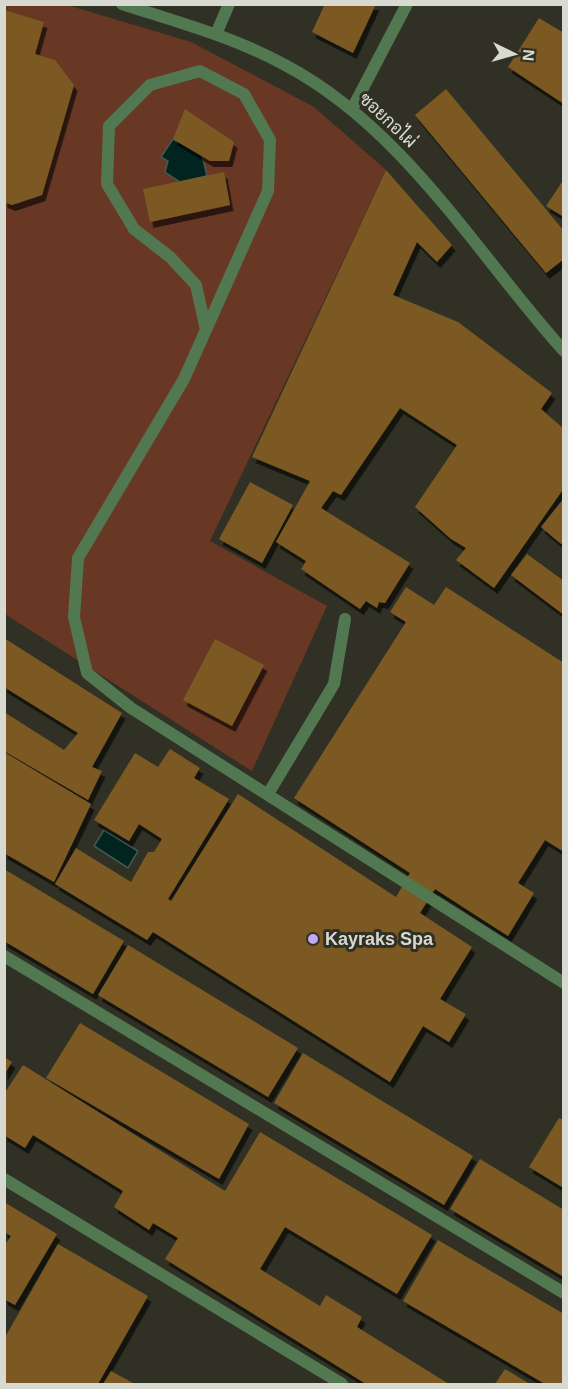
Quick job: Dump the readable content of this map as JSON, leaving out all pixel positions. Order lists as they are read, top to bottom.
{
  "streets": {
    "street": ["ซอยกอไผ่"]
  },
  "places": ["Kayraks Spa"],
  "north": "right"
}
